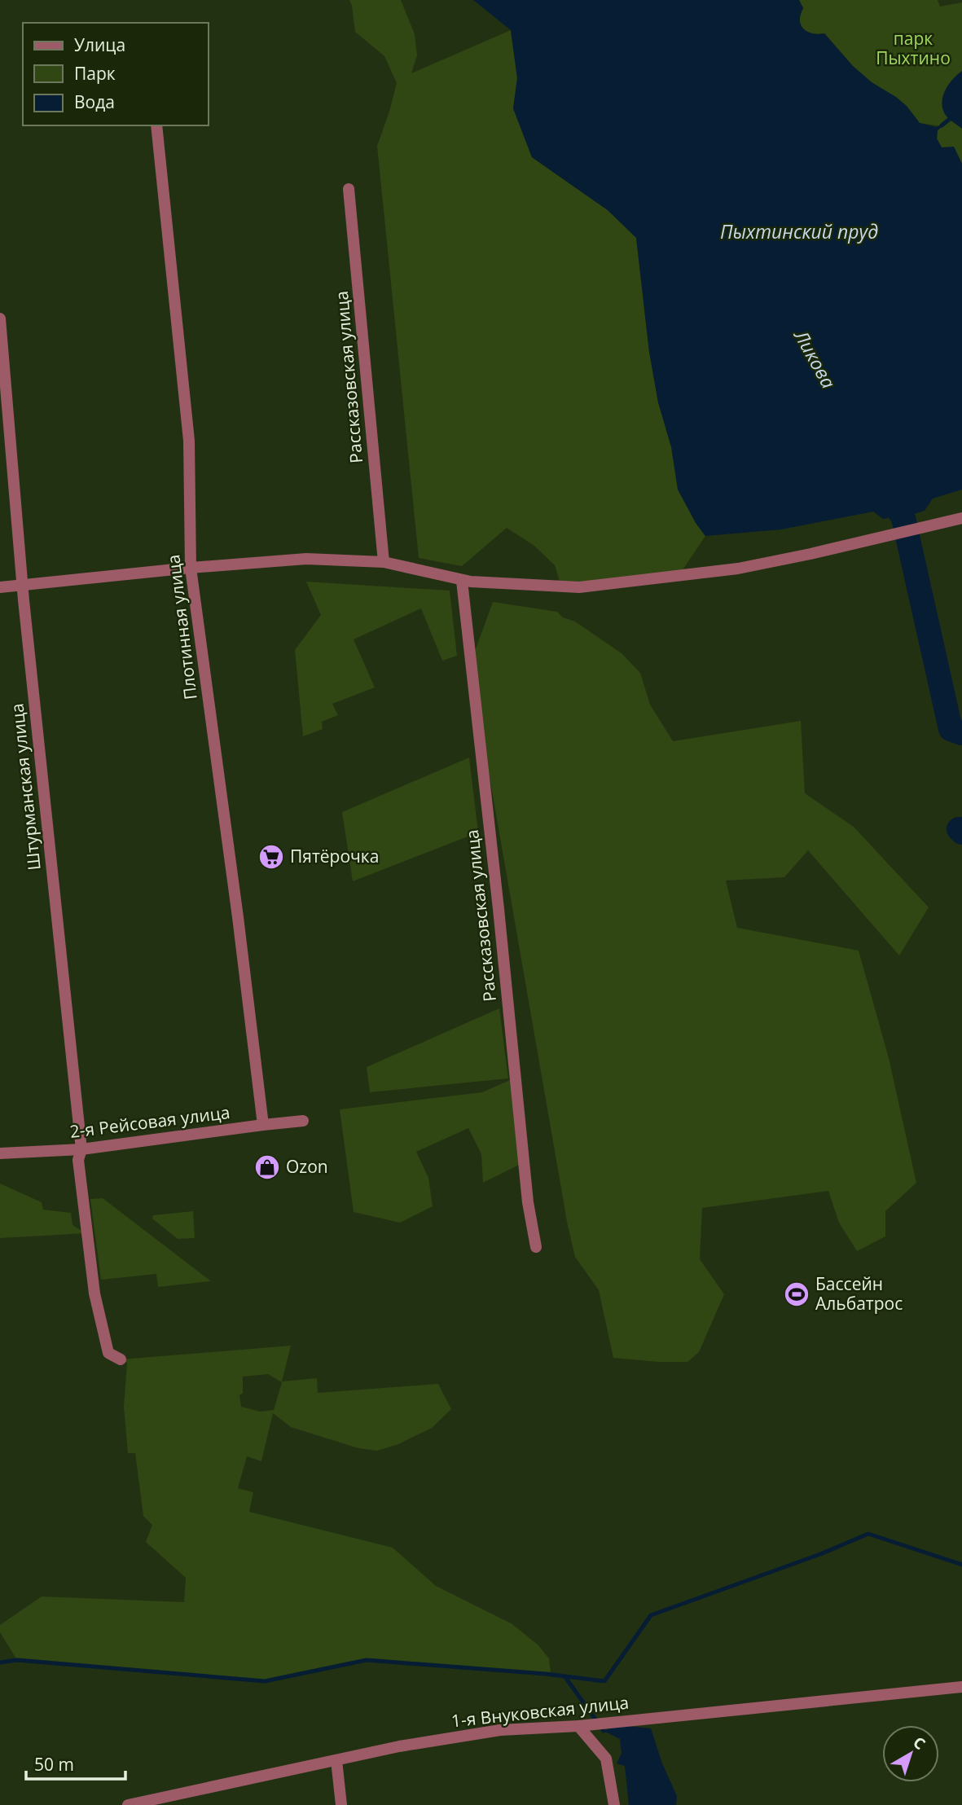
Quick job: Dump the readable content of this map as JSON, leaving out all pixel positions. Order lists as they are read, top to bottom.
{
  "streets": {
    "street": [
      "Рассказовская улица",
      "Плотинная улица",
      "Штурманская улица",
      "2-я Рейсовая улица",
      "1-я Внуковская улица"
    ]
  },
  "crossings": [
    ["Плотинная улица", "2-я Рейсовая улица"],
    ["Штурманская улица", "2-я Рейсовая улица"]
  ],
  "water": ["Пыхтинский пруд", "Ликова"],
  "parks": ["парк Пыхтино"],
  "places": {
    "supermarket": ["Пятёрочка"],
    "shop": ["Ozon"],
    "sports": ["Бассейн Альбатрос"]
  },
  "legend": ["Улица", "Парк", "Вода"],
  "scale_bar": "50 m",
  "north": "top right"
}
